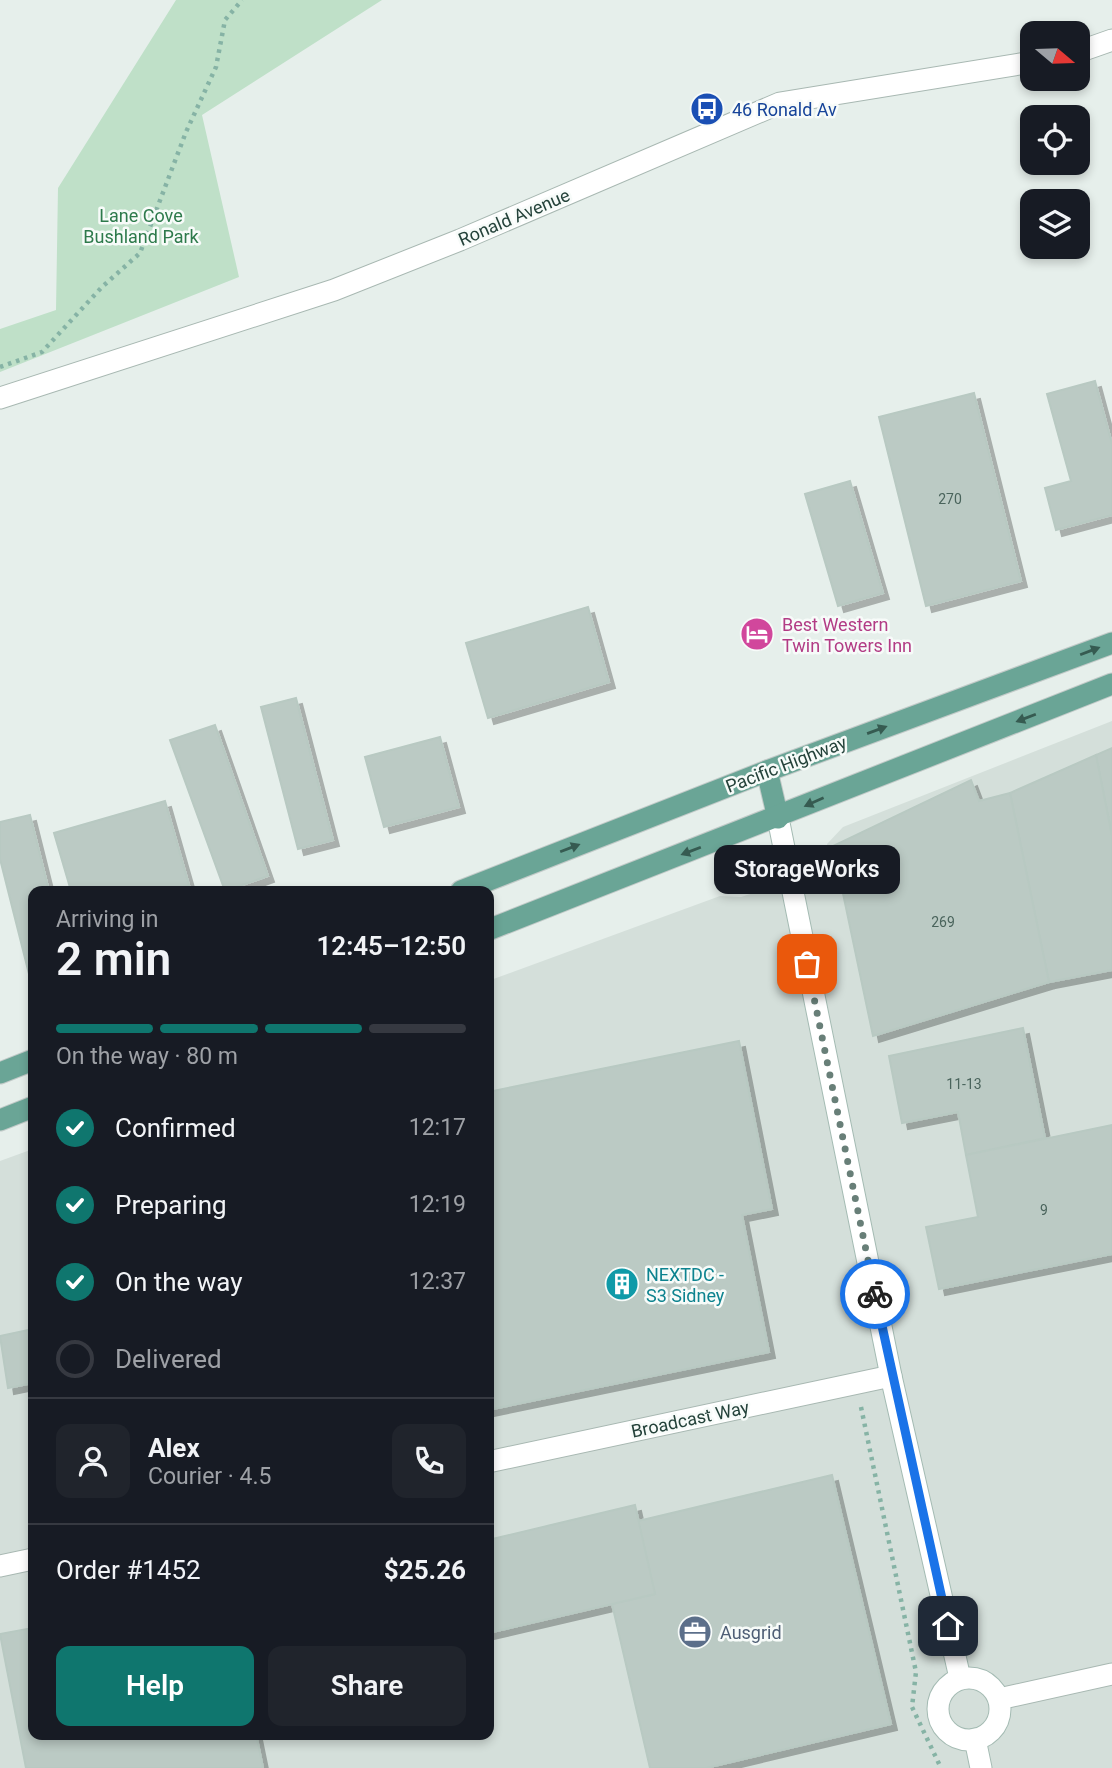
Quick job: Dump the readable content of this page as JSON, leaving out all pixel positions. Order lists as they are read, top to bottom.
{
  "streets": {
    "main road": ["Pacific Highway"],
    "street": ["Ronald Avenue", "Broadcast Way"]
  },
  "parks": ["Lane Cove Bushland Park"],
  "places": {
    "bus stop": ["46 Ronald Av"],
    "hotel": ["Best Western Twin Towers Inn"],
    "other": ["StorageWorks"],
    "building": ["NEXTDC - S3 Sidney"],
    "office": ["Ausgrid"]
  },
  "house_numbers": [
    "270",
    "269",
    "11-13",
    "9"
  ],
  "north": "right",
  "page": {
    "bubble": "StorageWorks",
    "heading": ["2 min", "Arriving in", "12:45–12:50"],
    "panel": [
      "Alex",
      "Courier · 4.5",
      "Order #1452",
      "$25.26"
    ],
    "bar": "On the way · 80 m",
    "list": [
      ["Confirmed", "12:17"],
      ["Preparing", "12:19"],
      ["On the way", "12:37"],
      "Delivered"
    ],
    "buttons": ["Help", "Share"]
  }
}
